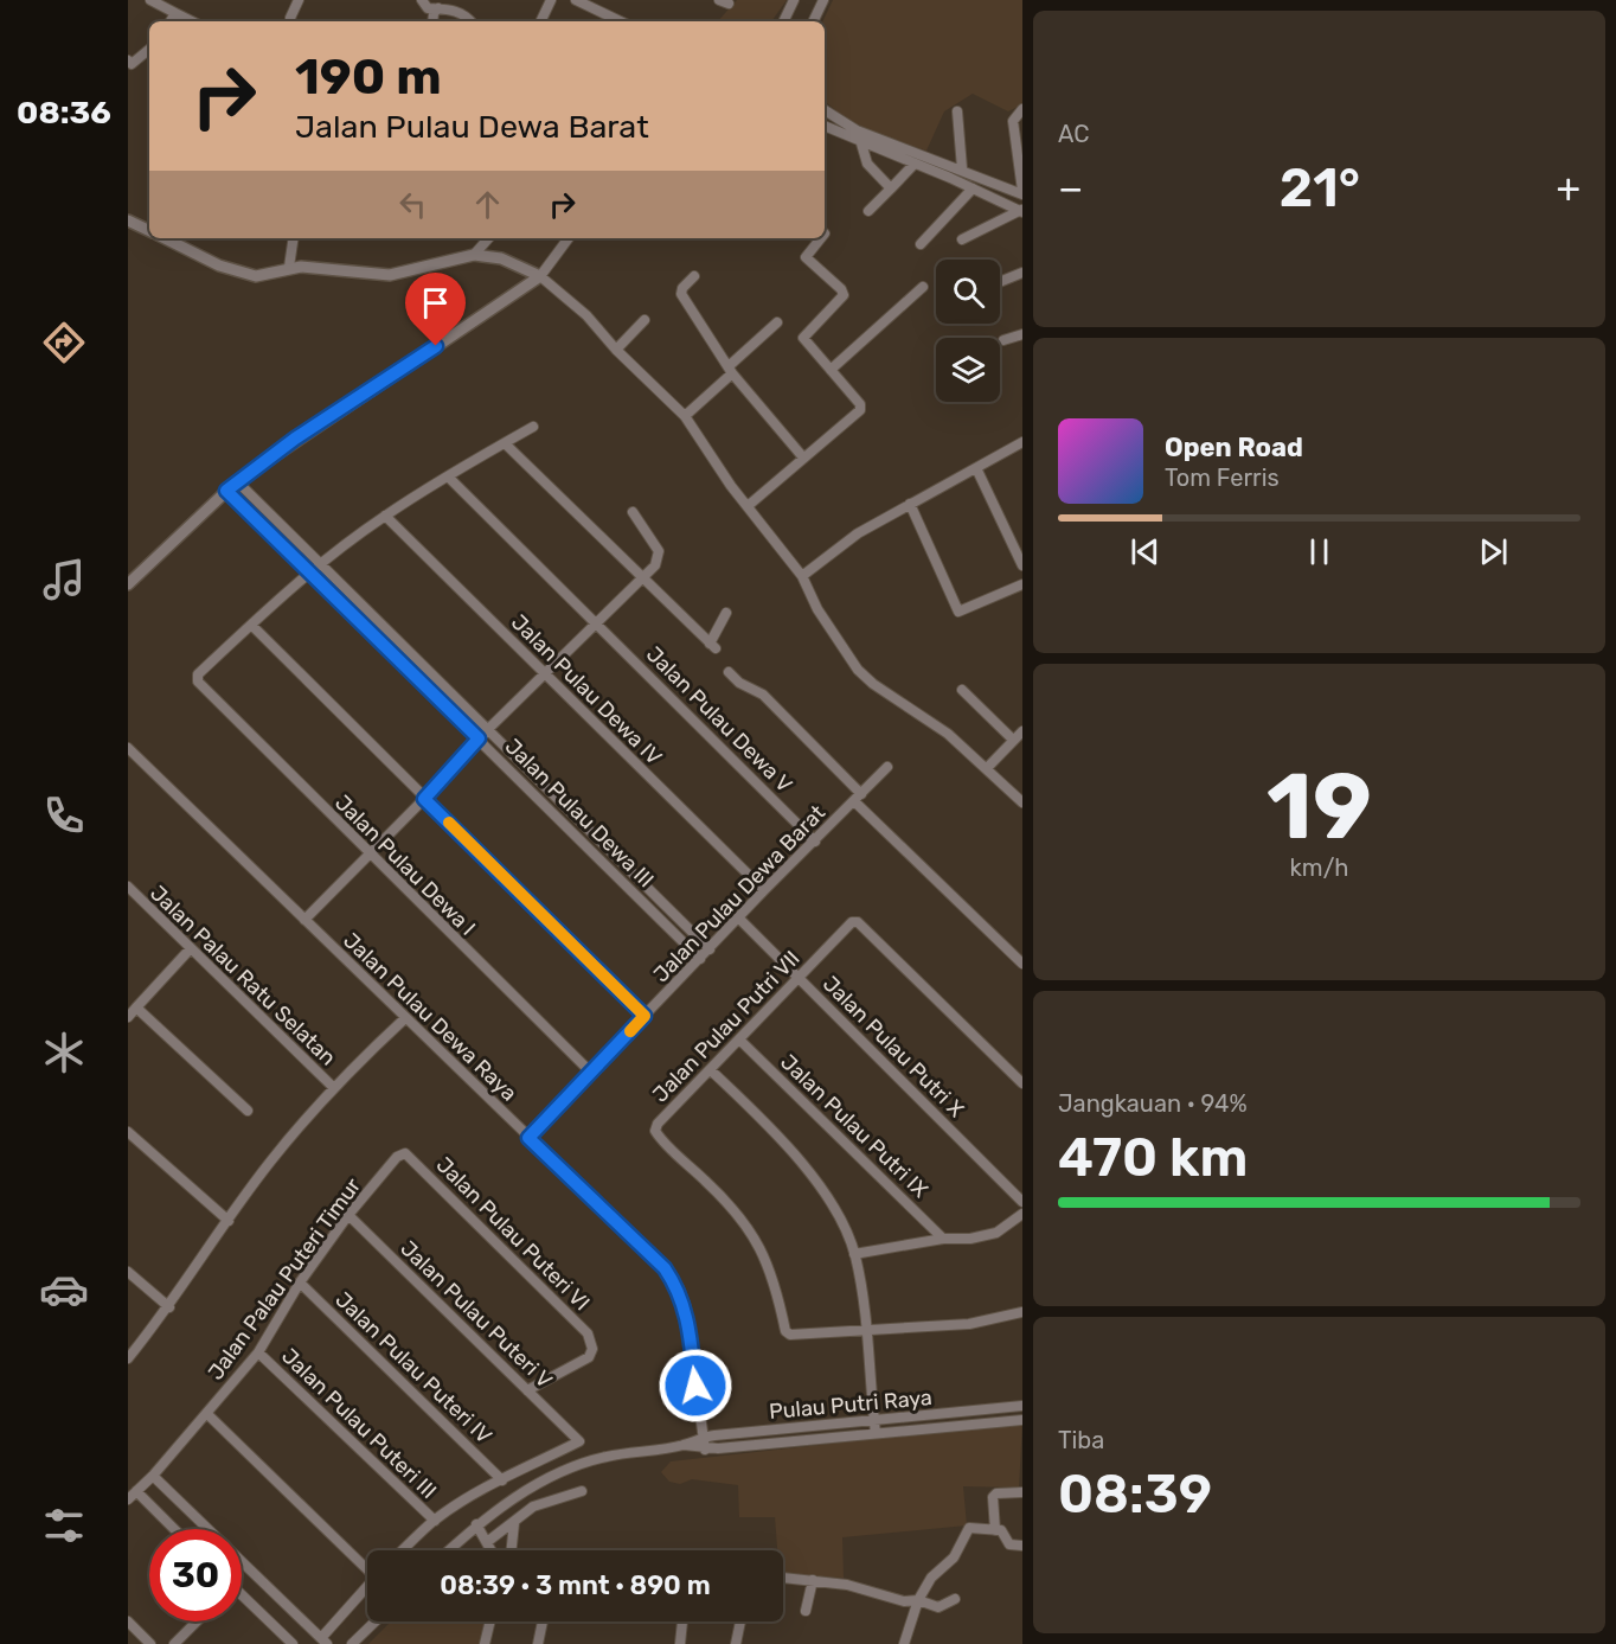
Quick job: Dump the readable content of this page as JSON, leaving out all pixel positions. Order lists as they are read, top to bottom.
{
  "streets": {
    "street": [
      "Jalan Pulau Dewa IV",
      "Jalan Pulau Dewa V",
      "Jalan Pulau Dewa III",
      "Jalan Pulau Dewa I",
      "Jalan Pulau Dewa Barat",
      "Jalan Palau Ratu Selatan",
      "Jalan Pulau Dewa Raya",
      "Jalan Pulau Putri VII",
      "Jalan Pulau Putri X",
      "Jalan Pulau Putri IX",
      "Jalan Pulau Puteri VI",
      "Jalan Palau Puteri Timur",
      "Jalan Pulau Puteri V",
      "Jalan Pulau Puteri IV",
      "Pulau Putri Raya",
      "Jalan Pulau Puteri III"
    ]
  },
  "crossings": [
    ["Jalan Pulau Dewa IV", "Jalan Pulau Dewa Barat"],
    ["Jalan Pulau Dewa V", "Jalan Pulau Dewa Barat"],
    ["Jalan Pulau Dewa III", "Jalan Pulau Dewa Barat"],
    ["Jalan Pulau Dewa I", "Jalan Pulau Dewa Barat"],
    ["Jalan Pulau Dewa Barat", "Jalan Pulau Dewa Raya"],
    ["Jalan Pulau Dewa Barat", "Jalan Pulau Putri X"],
    ["Jalan Pulau Dewa Raya", "Pulau Putri Raya"],
    ["Jalan Pulau Putri VII", "Jalan Pulau Putri X"],
    ["Jalan Pulau Putri VII", "Jalan Pulau Putri IX"],
    ["Jalan Pulau Puteri VI", "Jalan Palau Puteri Timur"],
    ["Jalan Pulau Puteri VI", "Jalan Pulau Puteri V"],
    ["Jalan Palau Puteri Timur", "Jalan Pulau Puteri V"],
    ["Jalan Palau Puteri Timur", "Jalan Pulau Puteri IV"],
    ["Jalan Palau Puteri Timur", "Jalan Pulau Puteri III"],
    ["Jalan Pulau Puteri V", "Jalan Pulau Puteri IV"]
  ],
  "page": {
    "tabs": "08:36",
    "tile": [
      "AC",
      ["19", "km/h"],
      ["Jangkauan · 94%", "470 km"],
      ["Tiba", "08:39"]
    ],
    "turn": ["190 m", "Jalan Pulau Dewa Barat"],
    "heat": ["−", "21°", "+"],
    "song": ["Open Road", "Tom Ferris"],
    "limit": "30",
    "trip": "08:39 · 3 mnt · 890 m"
  }
}
